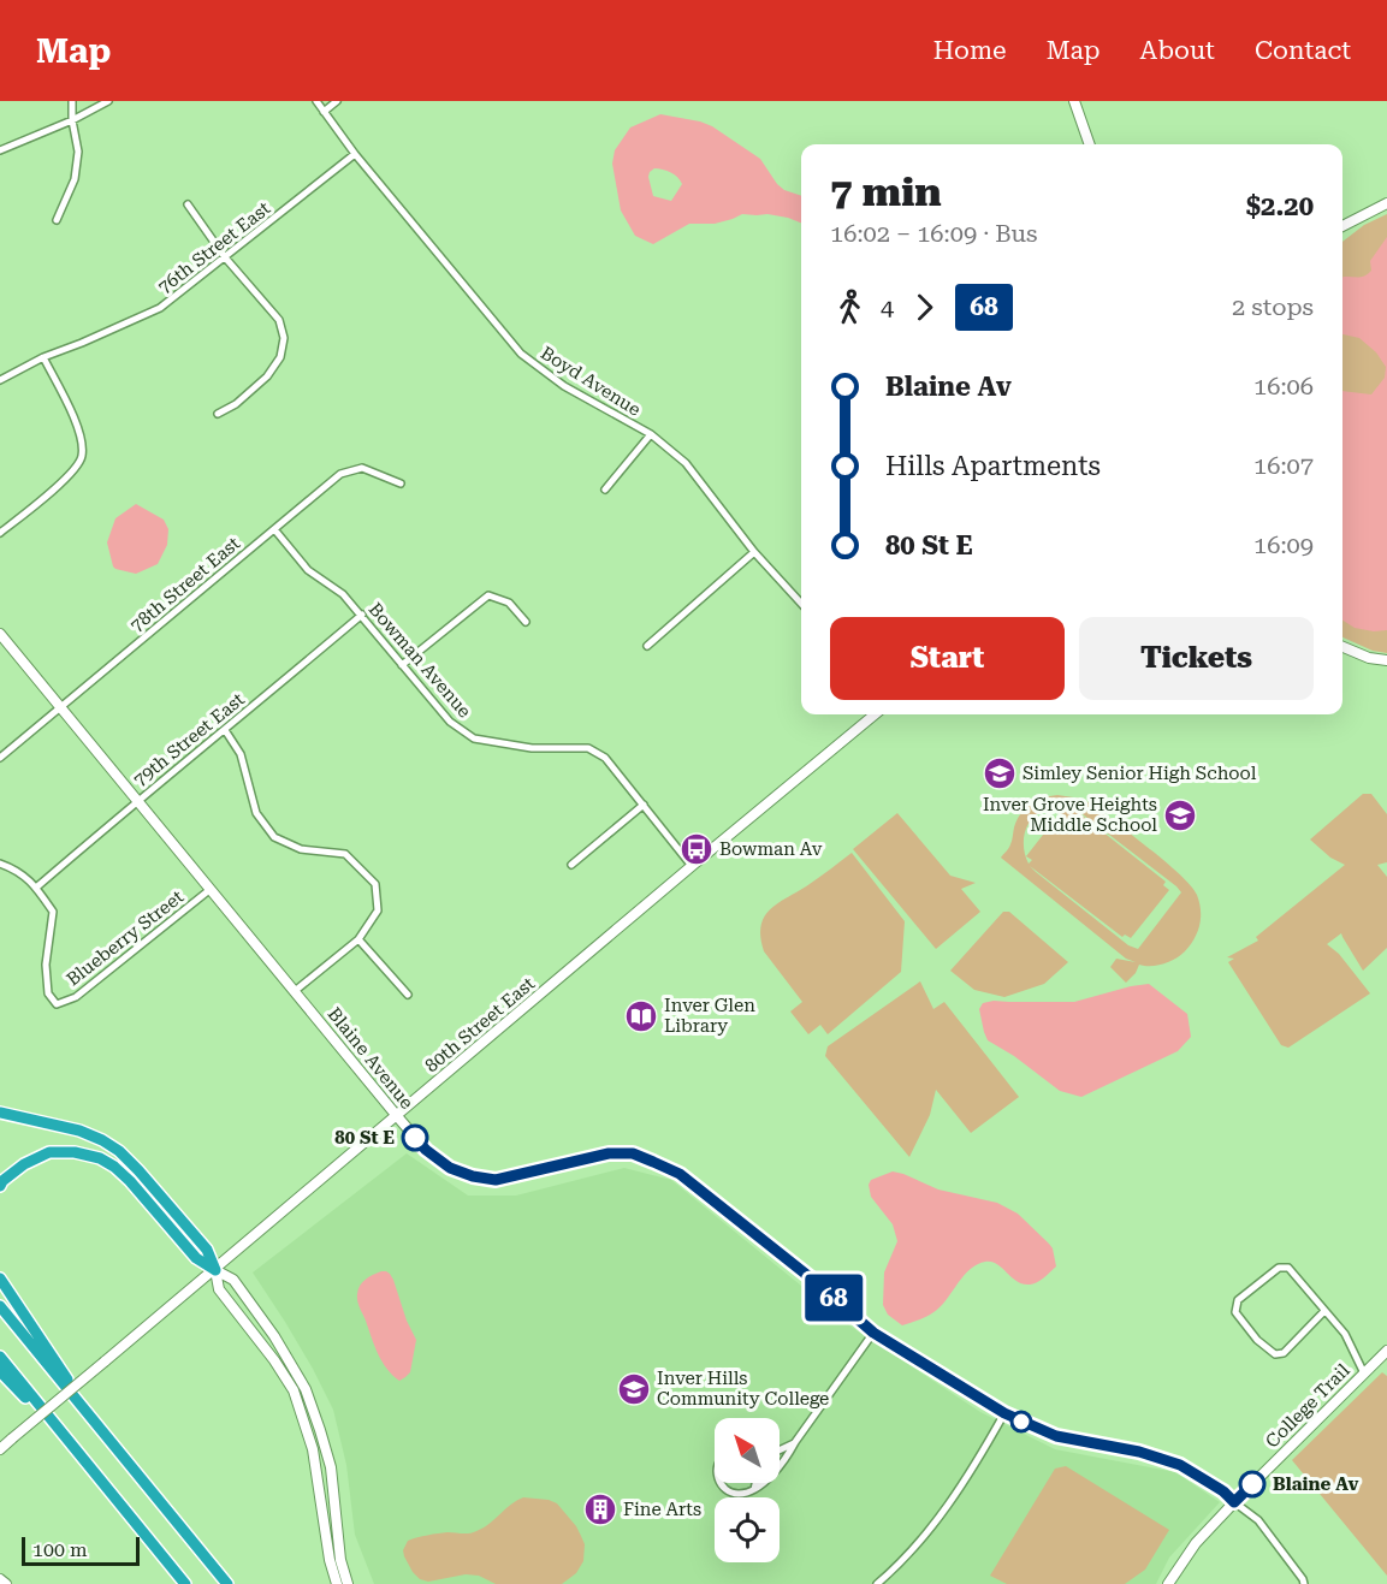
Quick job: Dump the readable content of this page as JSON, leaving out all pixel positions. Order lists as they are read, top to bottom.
{
  "streets": {
    "street": [
      "76th Street East",
      "Boyd Avenue",
      "78th Street East",
      "Bowman Avenue",
      "79th Street East",
      "Blueberry Street",
      "80th Street East",
      "Blaine Avenue",
      "College Trail"
    ]
  },
  "crossings": [
    ["76th Street East", "Boyd Avenue"],
    ["78th Street East", "Bowman Avenue"],
    ["78th Street East", "Blaine Avenue"],
    ["Bowman Avenue", "79th Street East"],
    ["Bowman Avenue", "80th Street East"],
    ["79th Street East", "Blueberry Street"],
    ["79th Street East", "Blaine Avenue"],
    ["Blueberry Street", "Blaine Avenue"],
    ["80th Street East", "Blaine Avenue"],
    ["Blaine Avenue", "College Trail"]
  ],
  "places": {
    "school or university": ["Simley Senior High School", "Inver Grove Heights Middle School", "Inver Hills Community College"],
    "bus stop": ["Bowman Av"],
    "library": ["Inver Glen Library"],
    "other": ["80 St E", "Blaine Av"],
    "building": ["Fine Arts"]
  },
  "lines": ["bus line 68"],
  "scale_bar": "100 m",
  "north": "top left",
  "page": {
    "header": "Map",
    "nav": [
      "Home",
      "Map",
      "About",
      "Contact"
    ],
    "on_map": "68",
    "heading": ["7 min", "16:02 – 16:09 · Bus", "$2.20"],
    "legs": ["4", "68", "2 stops"],
    "list": [
      {
        "name": "Blaine Av",
        "value": "16:06"
      },
      {
        "name": "Hills Apartments",
        "value": "16:07"
      },
      {
        "name": "80 St E",
        "value": "16:09"
      }
    ],
    "buttons": ["Start", "Tickets"],
    "scale": "100 m"
  }
}
